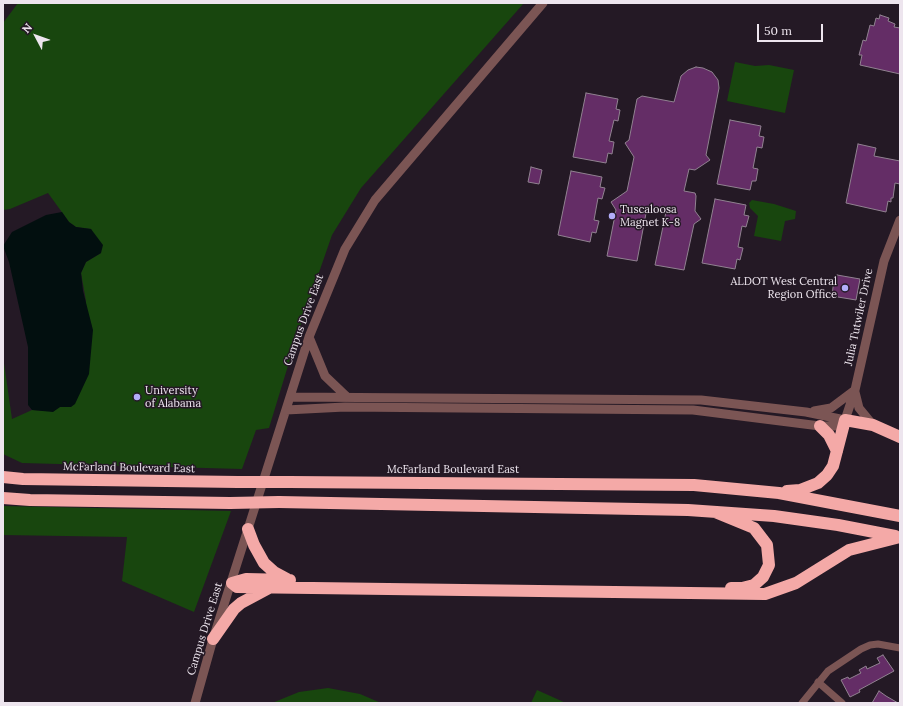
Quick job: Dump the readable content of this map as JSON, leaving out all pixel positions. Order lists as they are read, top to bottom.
{
  "streets": {
    "highway": ["McFarland Boulevard East"],
    "street": ["Julia Tutwiler Drive", "Campus Drive East"]
  },
  "places": ["Tuscaloosa Magnet K-8", "ALDOT West Central Region Office", "University of Alabama"],
  "scale_bar": "50 m",
  "north": "top left"
}
